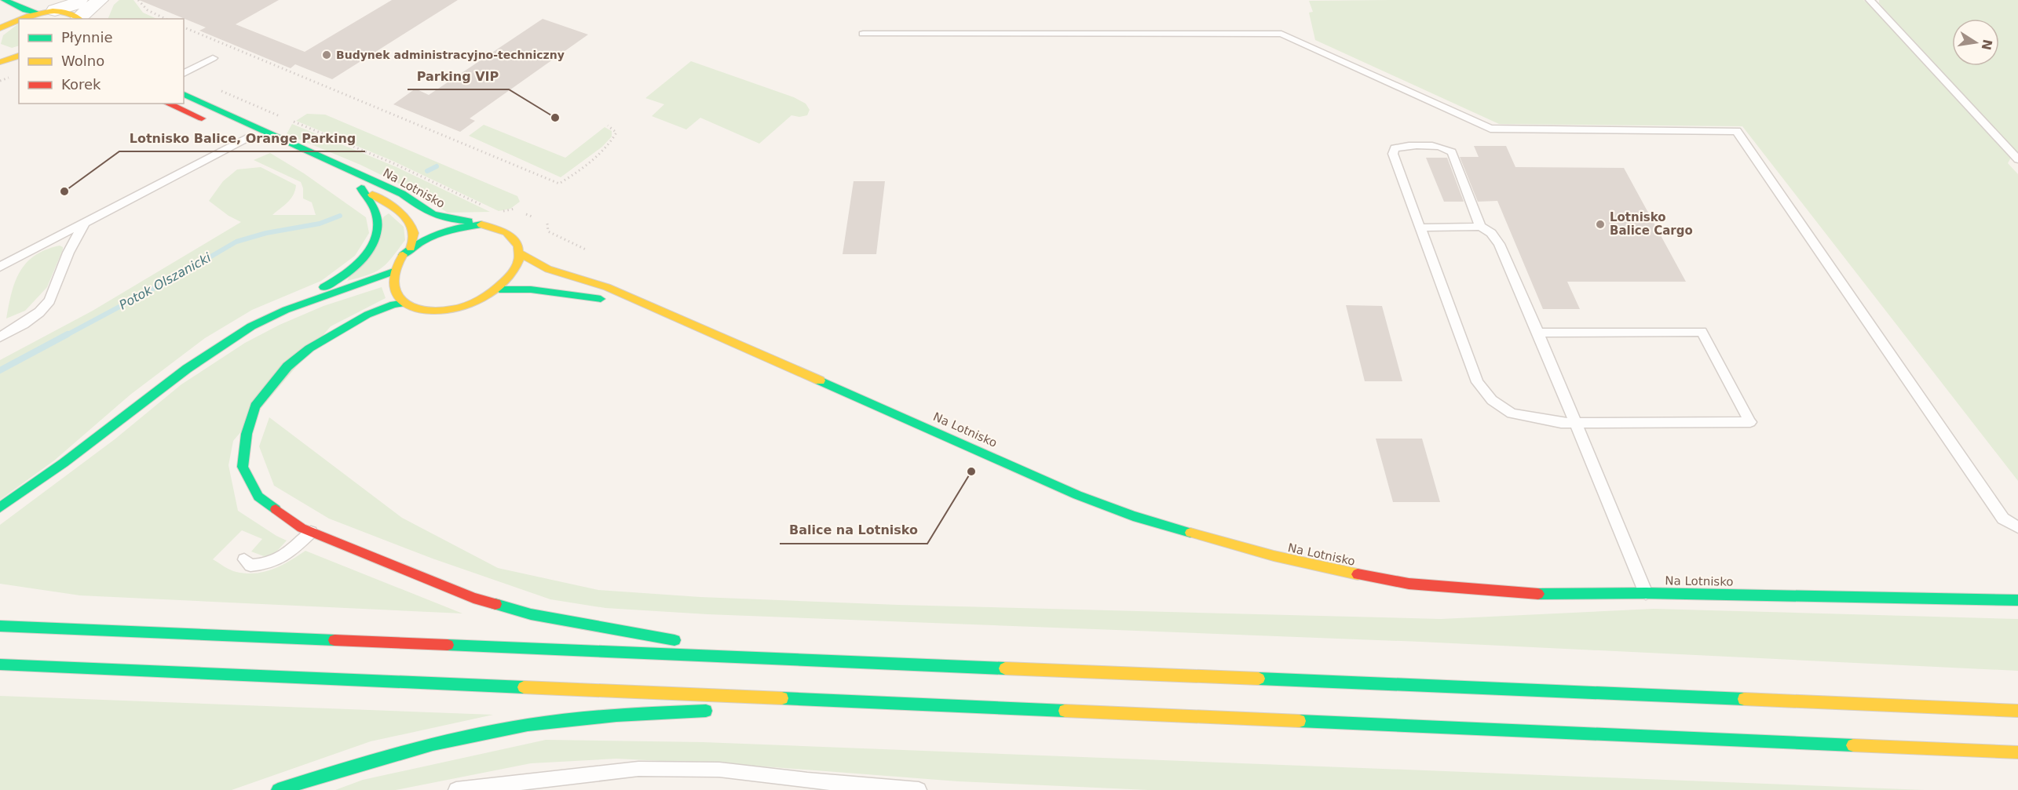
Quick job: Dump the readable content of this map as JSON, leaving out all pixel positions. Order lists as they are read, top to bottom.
{
  "streets": {
    "main road": ["Na Lotnisko"]
  },
  "water": ["Potok Olszanicki"],
  "places": [
    "Budynek administracyjno-techniczny",
    "Parking VIP",
    "Lotnisko Balice, Orange Parking",
    "Lotnisko Balice Cargo",
    "Balice na Lotnisko"
  ],
  "legend": ["Płynnie", "Wolno", "Korek"],
  "north": "right"
}
